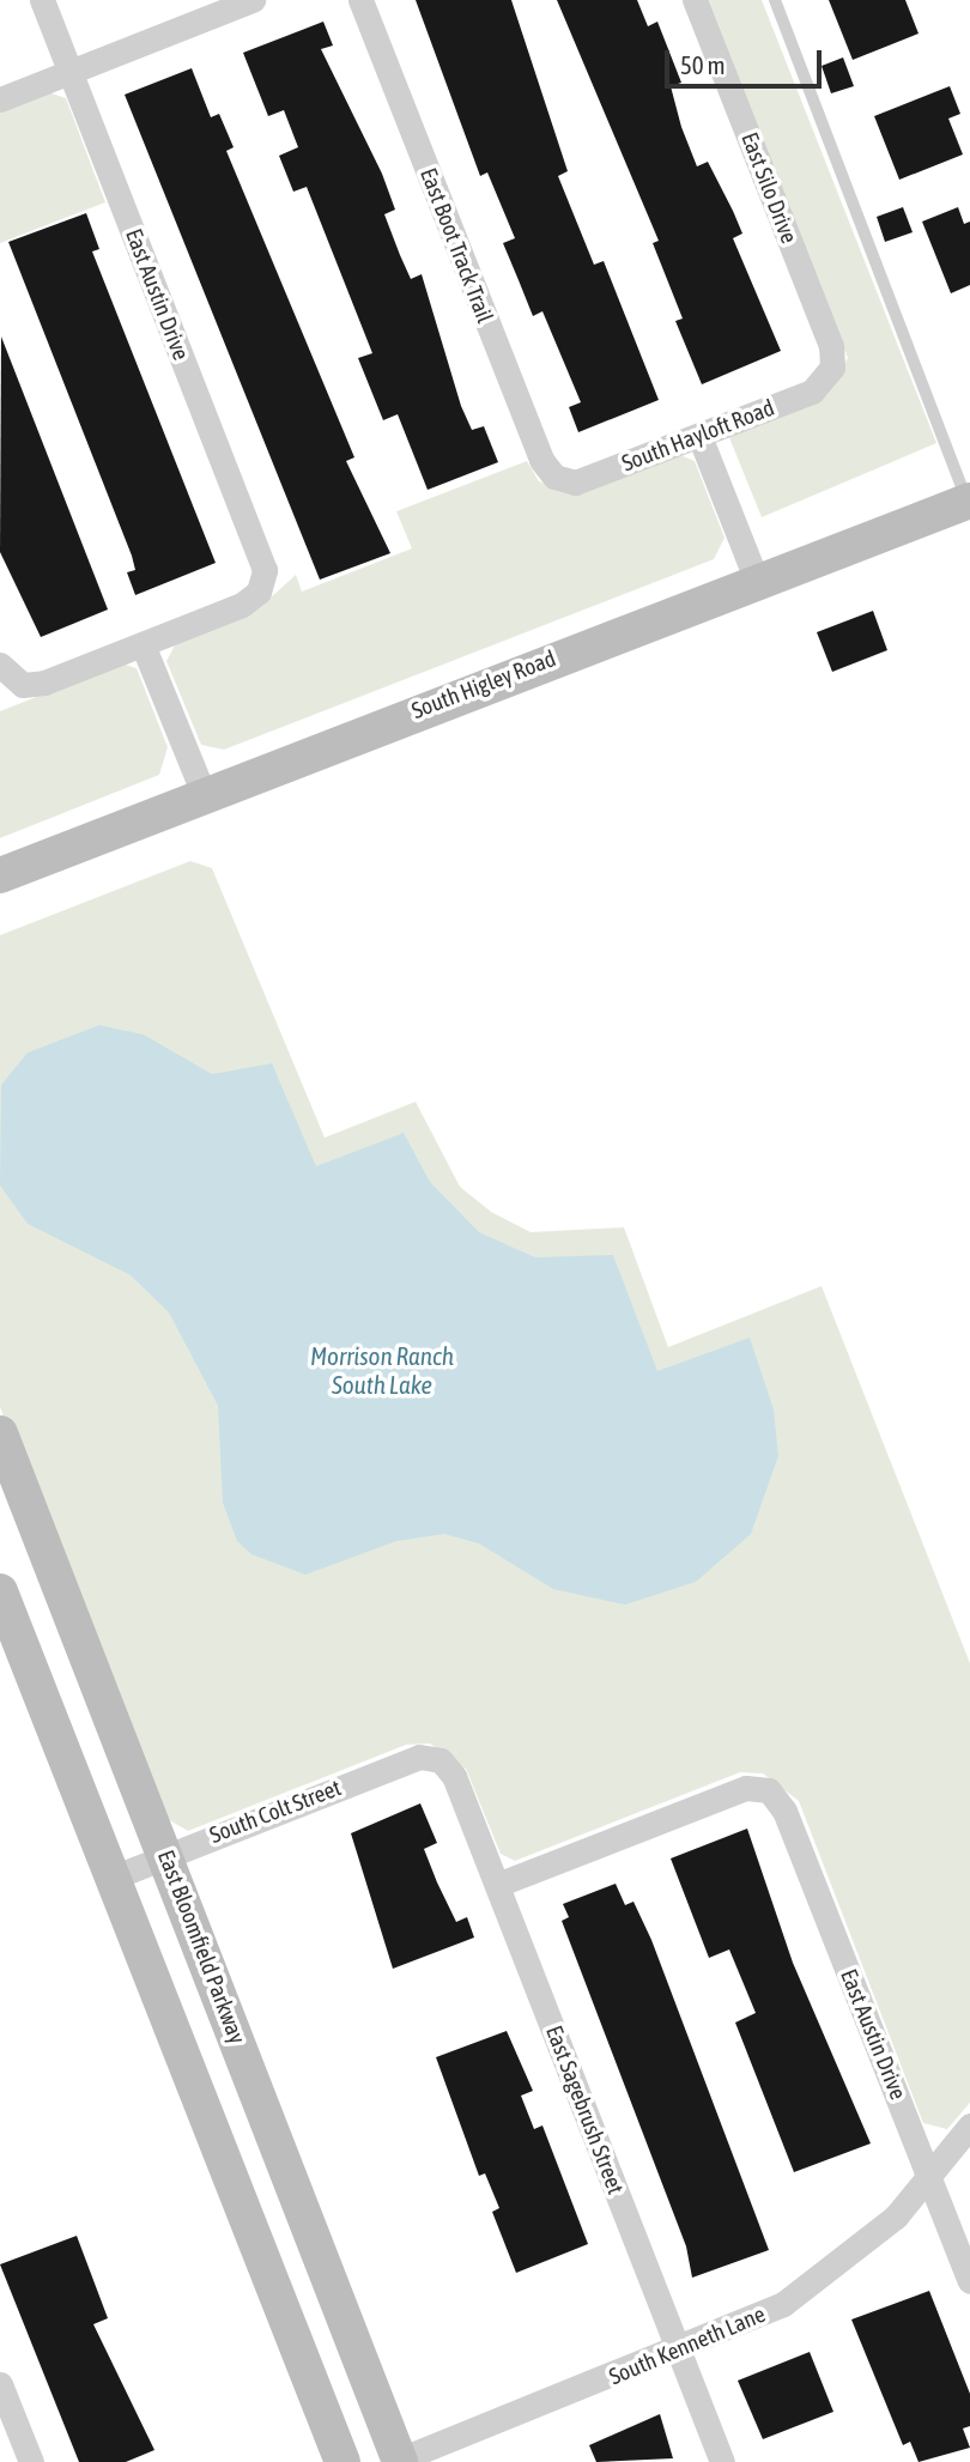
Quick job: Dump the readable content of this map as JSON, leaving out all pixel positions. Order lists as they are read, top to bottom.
{
  "streets": {
    "street": [
      "East Silo Drive",
      "East Boot Track Trail",
      "East Austin Drive",
      "South Hayloft Road",
      "South Higley Road",
      "South Colt Street",
      "East Bloomfield Parkway",
      "East Sagebrush Street",
      "South Kenneth Lane"
    ]
  },
  "crossings": [
    ["East Silo Drive", "South Hayloft Road"],
    ["East Boot Track Trail", "South Hayloft Road"],
    ["East Austin Drive", "East Sagebrush Street"],
    ["East Austin Drive", "South Kenneth Lane"],
    ["South Colt Street", "East Bloomfield Parkway"],
    ["South Colt Street", "East Sagebrush Street"],
    ["East Bloomfield Parkway", "South Kenneth Lane"],
    ["East Sagebrush Street", "South Kenneth Lane"]
  ],
  "water": ["Morrison Ranch South Lake"],
  "scale_bar": "50 m"
}
